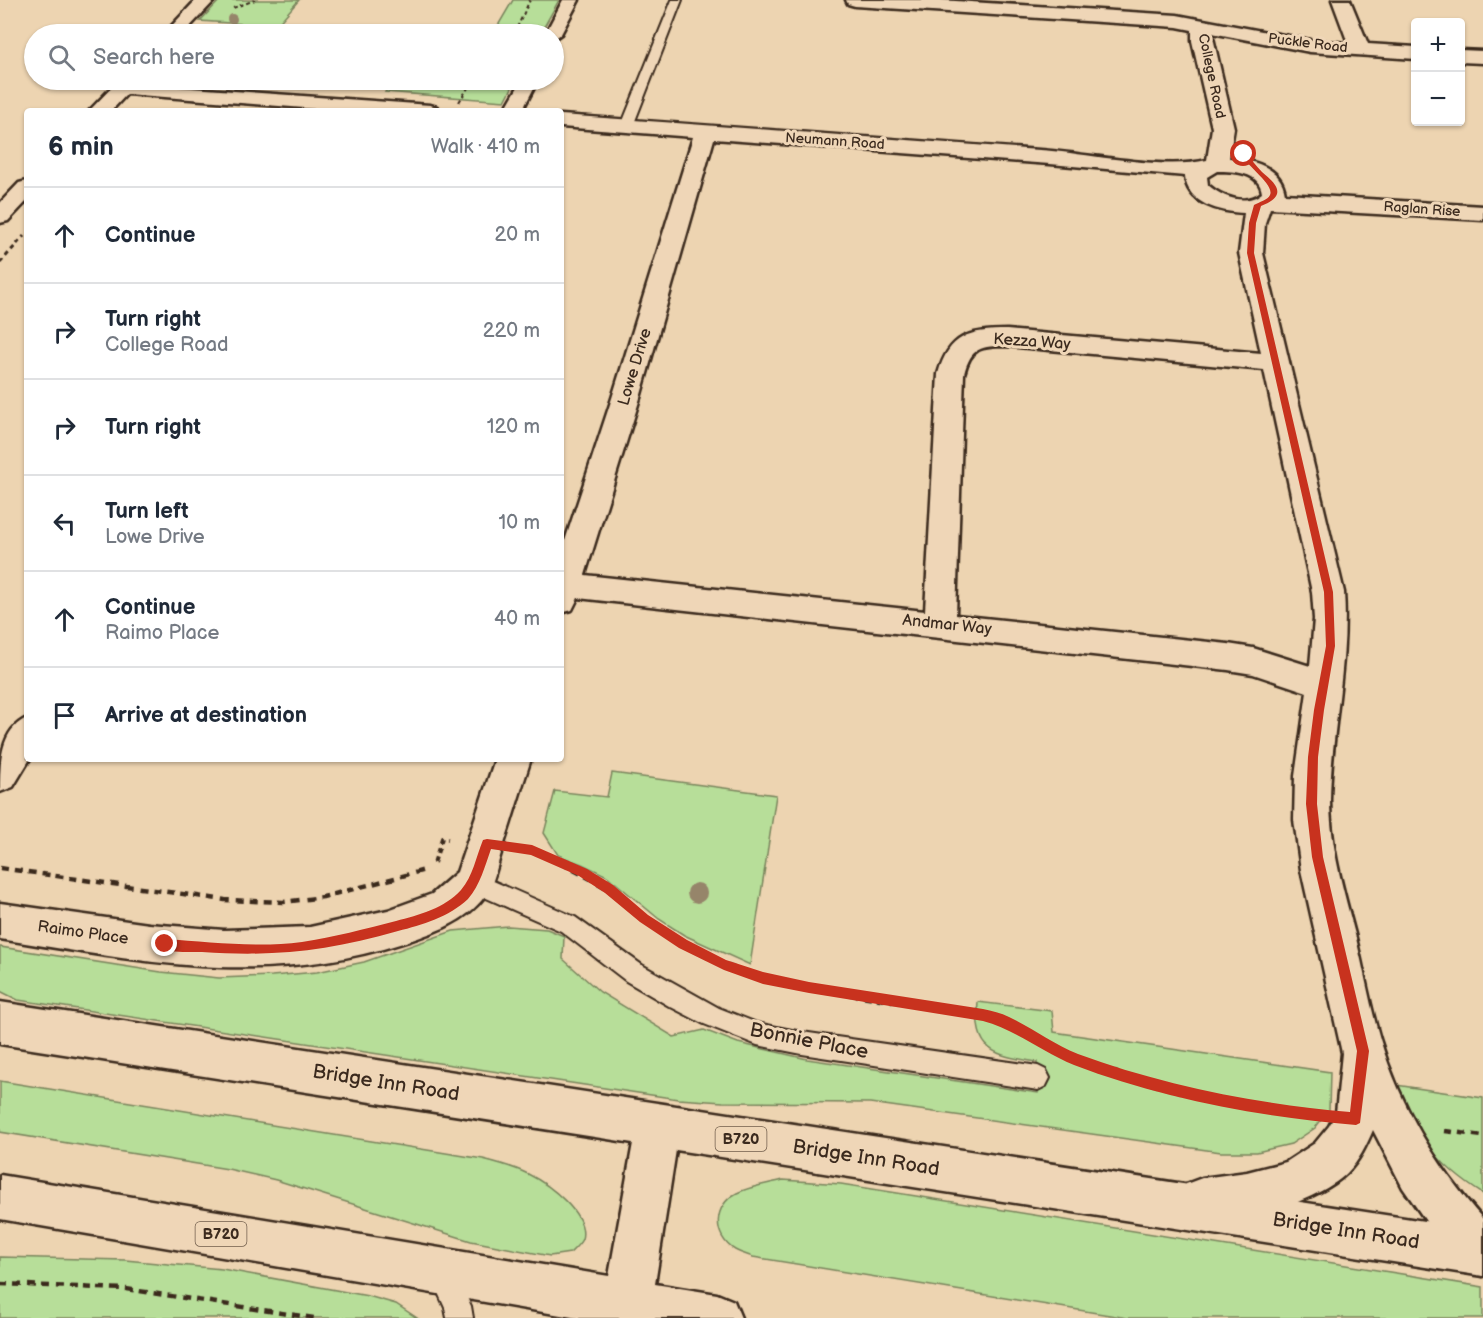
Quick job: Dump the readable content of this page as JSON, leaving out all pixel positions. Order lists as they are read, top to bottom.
{
  "streets": {
    "street": [
      "Puckle Road",
      "College Road",
      "Neumann Road",
      "Raglan Rise",
      "Kezza Way",
      "Lowe Drive",
      "Andmar Way",
      "Raimo Place",
      "Bridge Inn Road",
      "B720"
    ],
    "lane": ["Bonnie Place"]
  },
  "crossings": [
    ["Puckle Road", "College Road"],
    ["College Road", "Neumann Road"],
    ["College Road", "Raglan Rise"],
    ["Neumann Road", "Lowe Drive"],
    ["Kezza Way", "Andmar Way"],
    ["Raimo Place", "Bonnie Place"]
  ],
  "page": {
    "map_buttons": ["+", "−"],
    "search": "Search here",
    "heading": ["6 min", "Walk · 410 m"],
    "list": [
      ["Continue", "20 m"],
      ["Turn right", "College Road", "220 m"],
      ["Turn right", "120 m"],
      ["Turn left", "Lowe Drive", "10 m"],
      ["Continue", "Raimo Place", "40 m"],
      "Arrive at destination"
    ]
  }
}
